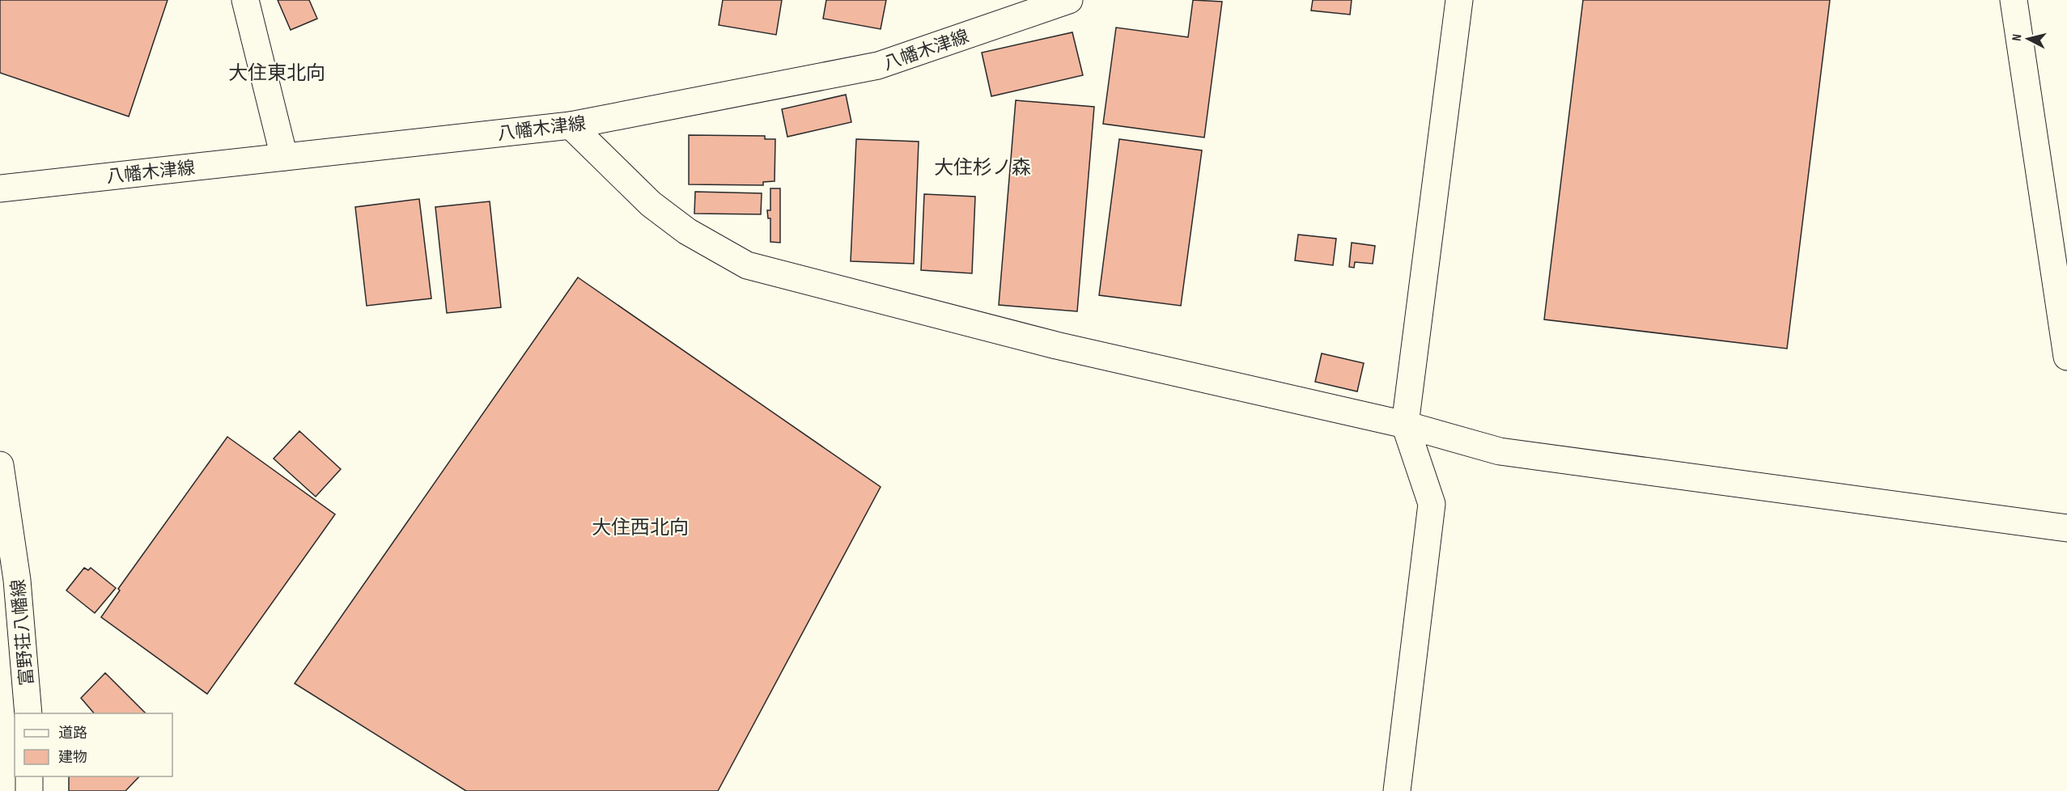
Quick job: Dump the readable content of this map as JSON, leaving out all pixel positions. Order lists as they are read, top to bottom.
{
  "streets": {
    "street": ["八幡木津線", "富野荘八幡線"]
  },
  "districts": ["大住東北向", "大住杉ノ森", "大住西北向"],
  "legend": ["道路", "建物"],
  "north": "left"
}
